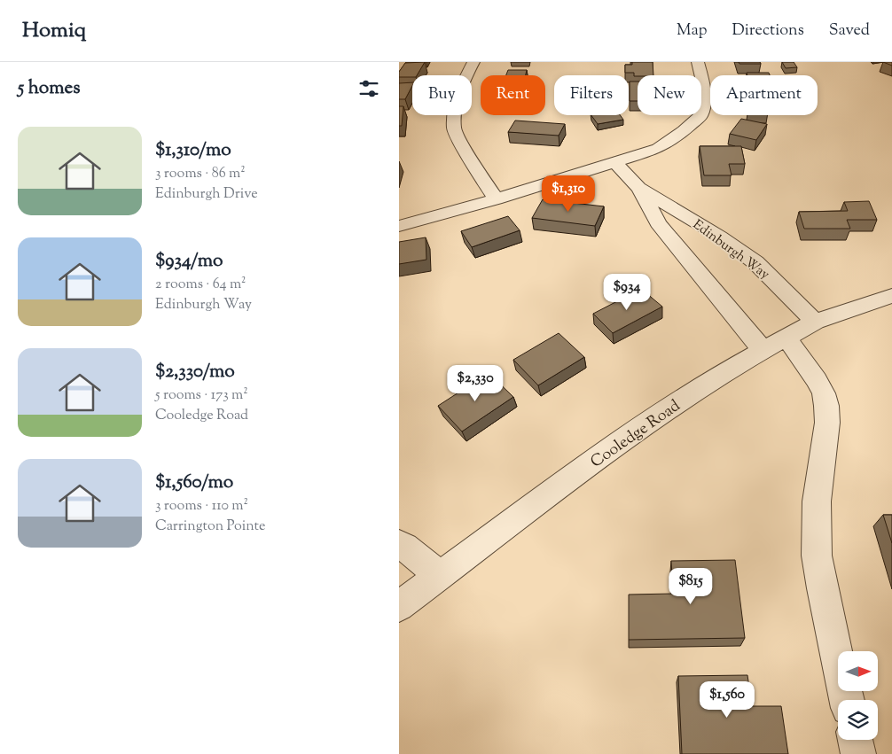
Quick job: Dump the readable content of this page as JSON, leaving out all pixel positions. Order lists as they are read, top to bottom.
{
  "streets": {
    "street": ["Edinburgh Way", "Cooledge Road"]
  },
  "crossings": [
    ["Edinburgh Way", "Cooledge Road"]
  ],
  "north": "right",
  "page": {
    "header": "Homiq",
    "nav": ["Map", "Directions", "Saved"],
    "heading": "5 homes",
    "chip": [
      "Buy",
      "Rent",
      "Filters",
      "New",
      "Apartment"
    ],
    "list": [
      {
        "name": "$1,310/mo",
        "note": "3 rooms · 86 m² · Edinburgh Drive"
      },
      {
        "name": "$934/mo",
        "note": "2 rooms · 64 m² · Edinburgh Way"
      },
      {
        "name": "$2,330/mo",
        "note": "5 rooms · 173 m² · Cooledge Road"
      },
      {
        "name": "$1,560/mo",
        "note": "3 rooms · 110 m² · Carrington Pointe"
      }
    ],
    "price": [
      "$1,310",
      "$934",
      "$2,330",
      "$815",
      "$1,560"
    ]
  }
}
